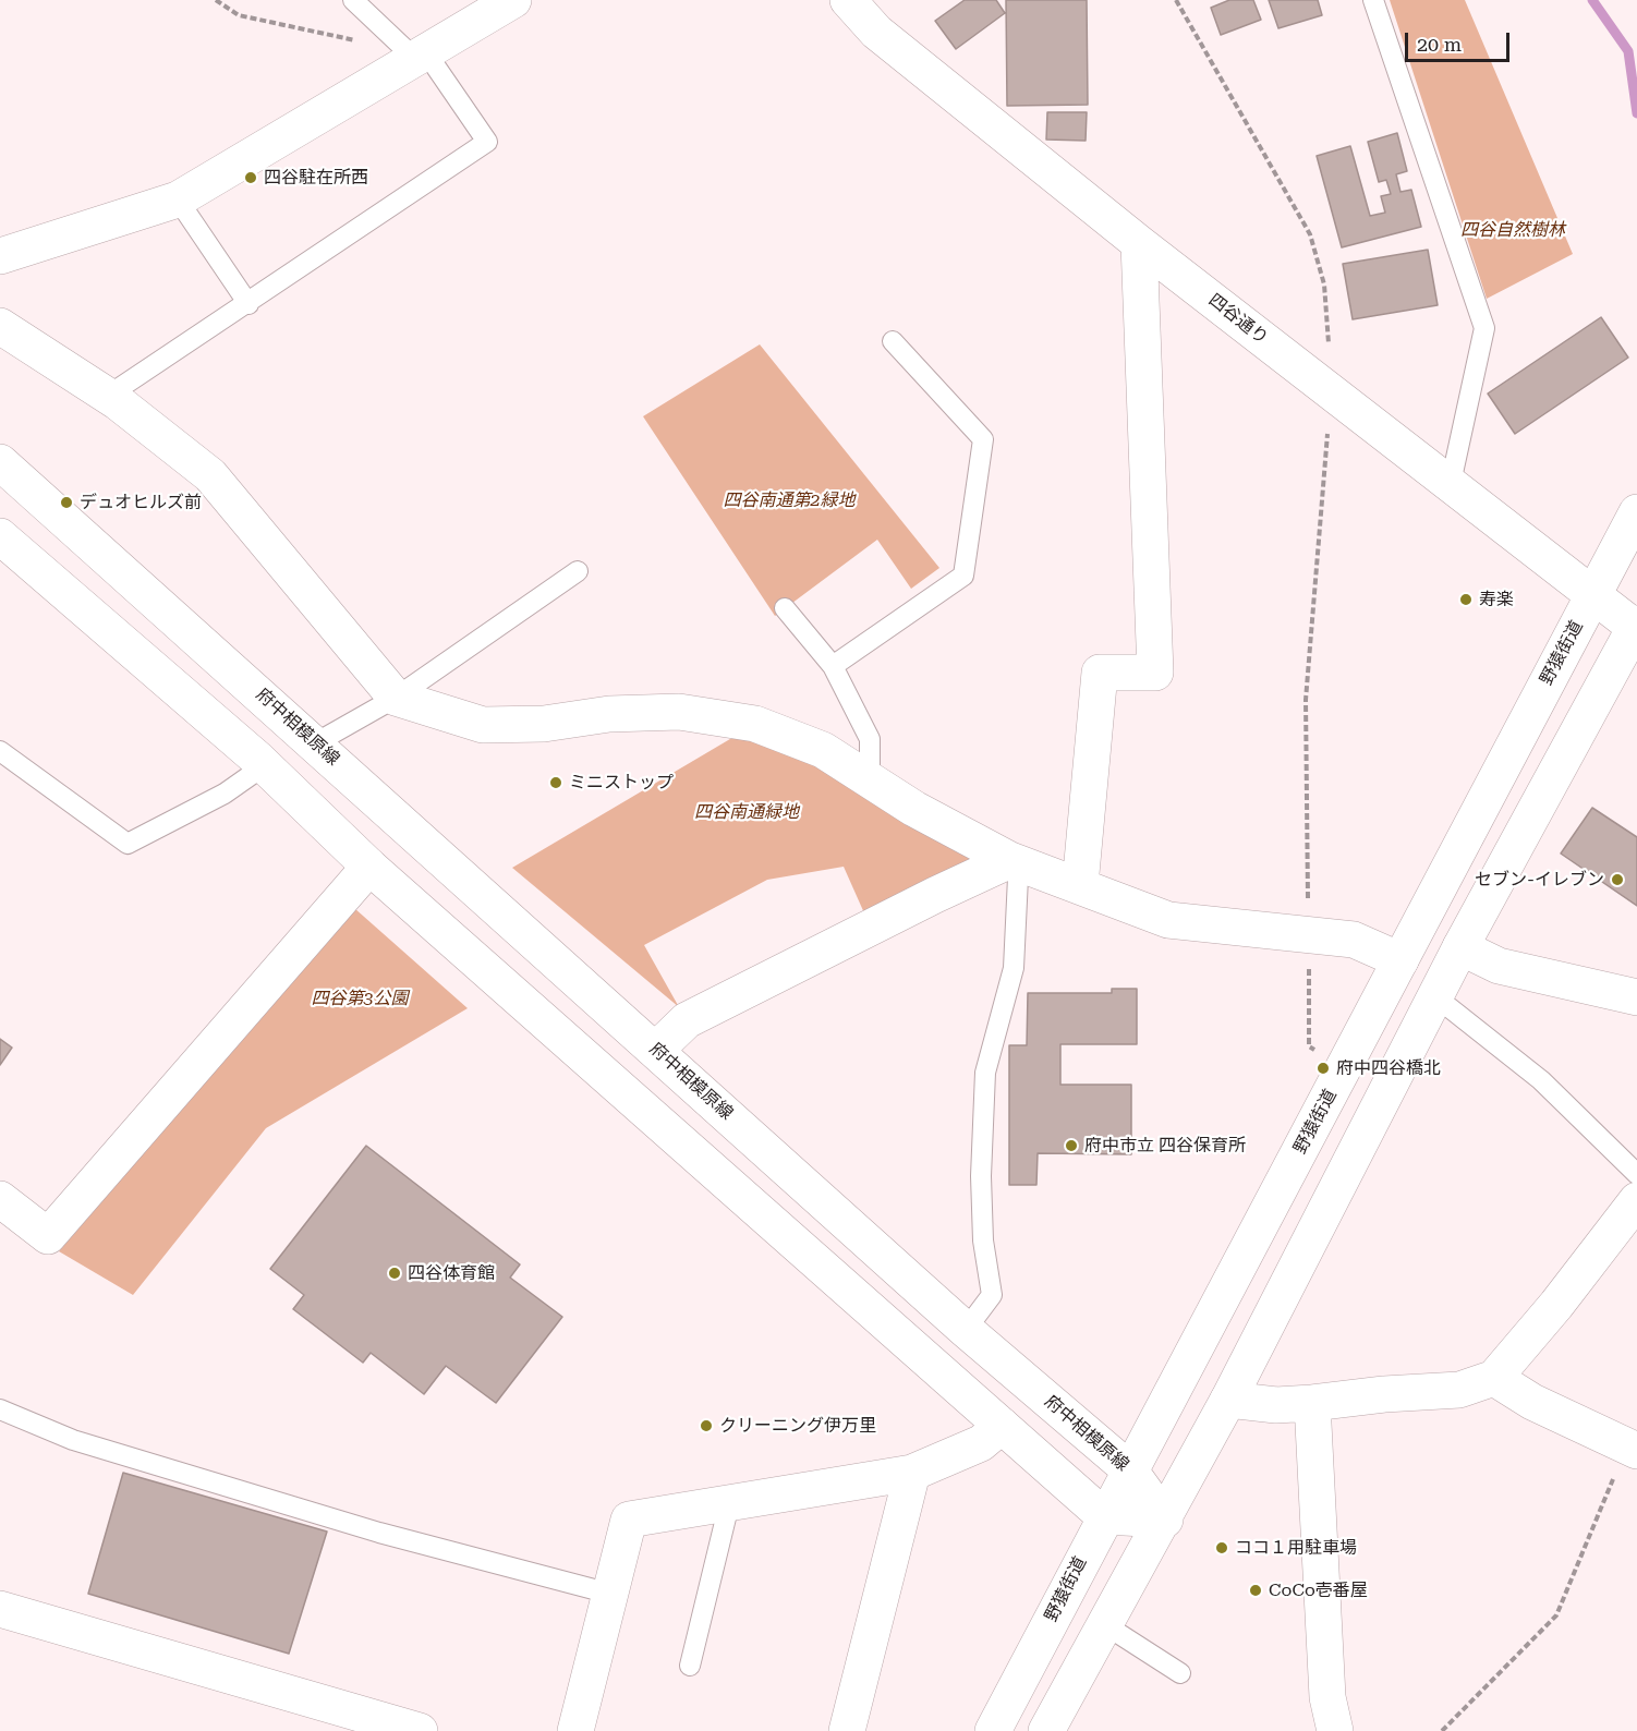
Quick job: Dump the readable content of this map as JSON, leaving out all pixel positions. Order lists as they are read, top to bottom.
{
  "streets": {
    "street": ["四谷通り", "野猿街道", "府中相模原線"]
  },
  "crossings": [
    ["四谷通り", "野猿街道"],
    ["野猿街道", "府中相模原線"]
  ],
  "parks": [
    "四谷自然樹林",
    "四谷南通第2緑地",
    "四谷南通緑地",
    "四谷第3公園"
  ],
  "places": [
    "四谷駐在所西",
    "デュオヒルズ前",
    "寿楽",
    "ミニストップ",
    "セブン-イレブン",
    "府中四谷橋北",
    "府中市立 四谷保育所",
    "四谷体育館",
    "クリーニング伊万里",
    "ココ１用駐車場",
    "CoCo壱番屋"
  ],
  "scale_bar": "20 m"
}
